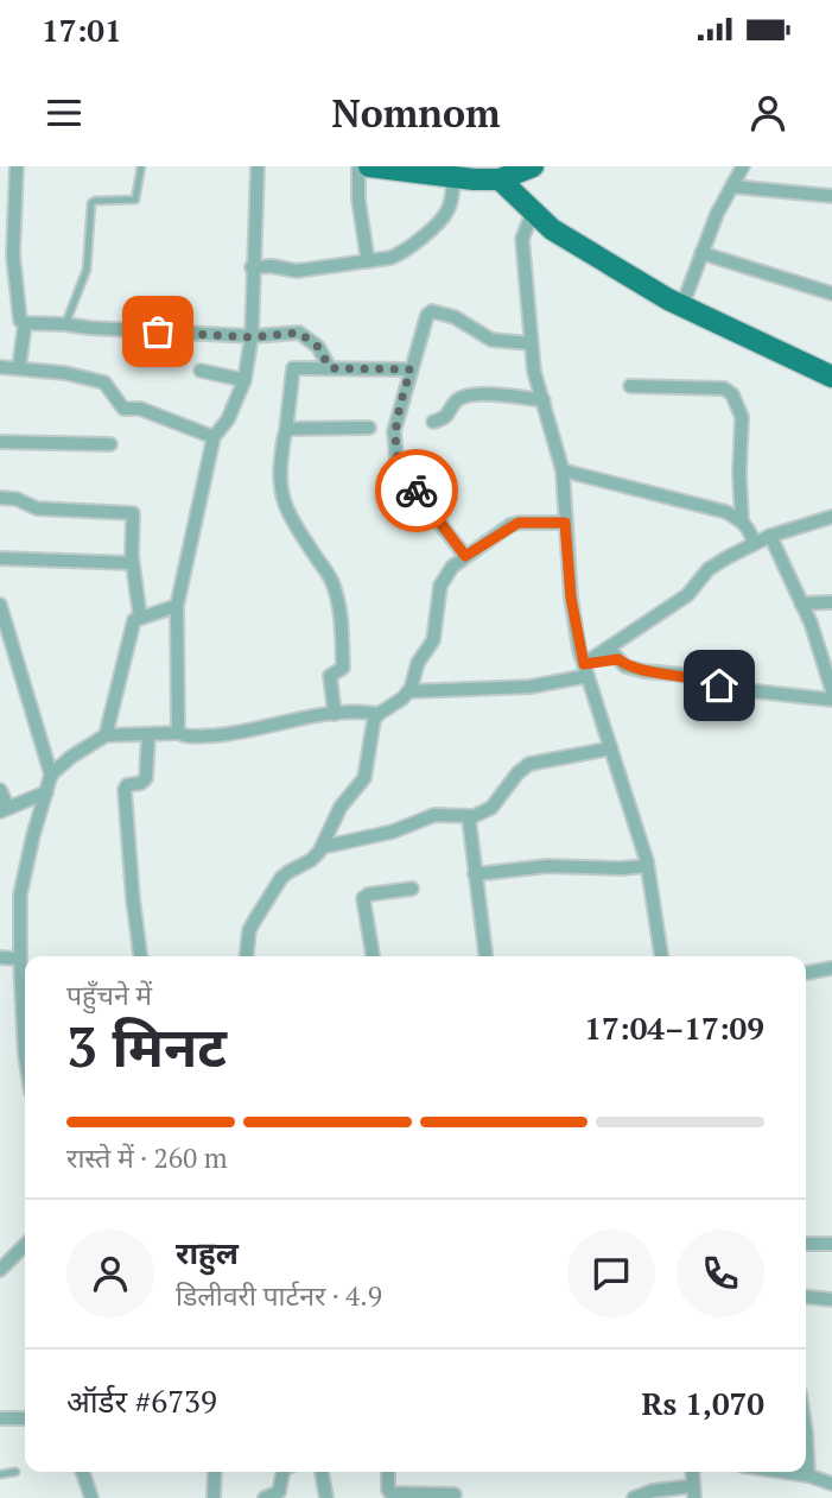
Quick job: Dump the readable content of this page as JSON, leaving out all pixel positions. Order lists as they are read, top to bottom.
{
  "page": {
    "status": "17:01",
    "header": "Nomnom",
    "heading": ["3 मिनट", "पहुँचने में", "17:04–17:09"],
    "panel": [
      "राहुल",
      "डिलीवरी पार्टनर · 4.9",
      "ऑर्डर #6739",
      "Rs 1,070"
    ],
    "bar": "रास्ते में · 260 m"
  }
}
